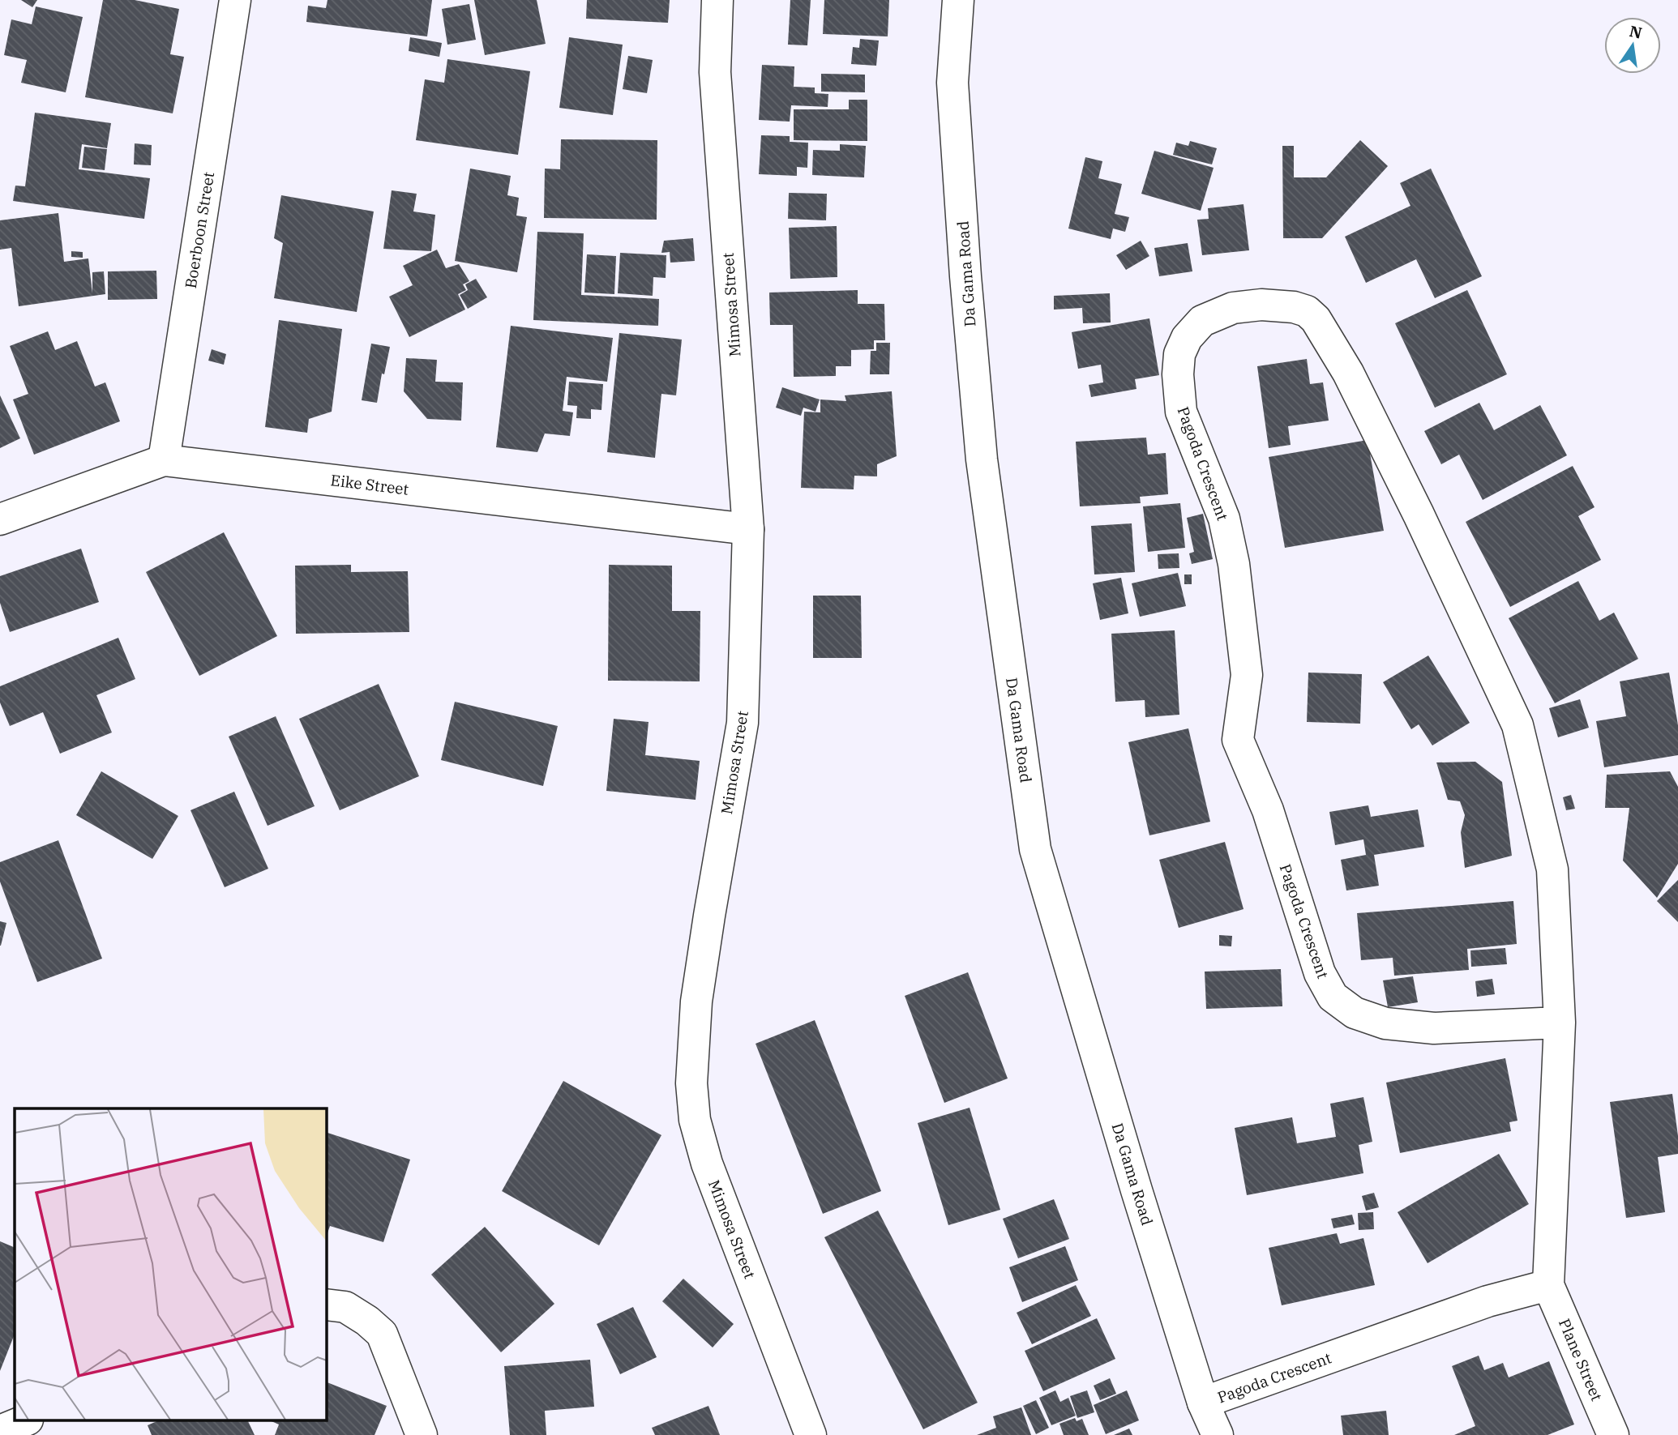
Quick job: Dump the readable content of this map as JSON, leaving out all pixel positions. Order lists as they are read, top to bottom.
{
  "streets": {
    "street": [
      "Boerboon Street",
      "Da Gama Road",
      "Mimosa Street",
      "Pagoda Crescent",
      "Eike Street",
      "Plane Street"
    ]
  },
  "crossings": [
    ["Boerboon Street", "Eike Street"],
    ["Da Gama Road", "Pagoda Crescent"],
    ["Mimosa Street", "Eike Street"],
    ["Pagoda Crescent", "Plane Street"]
  ],
  "north": "top"
}
